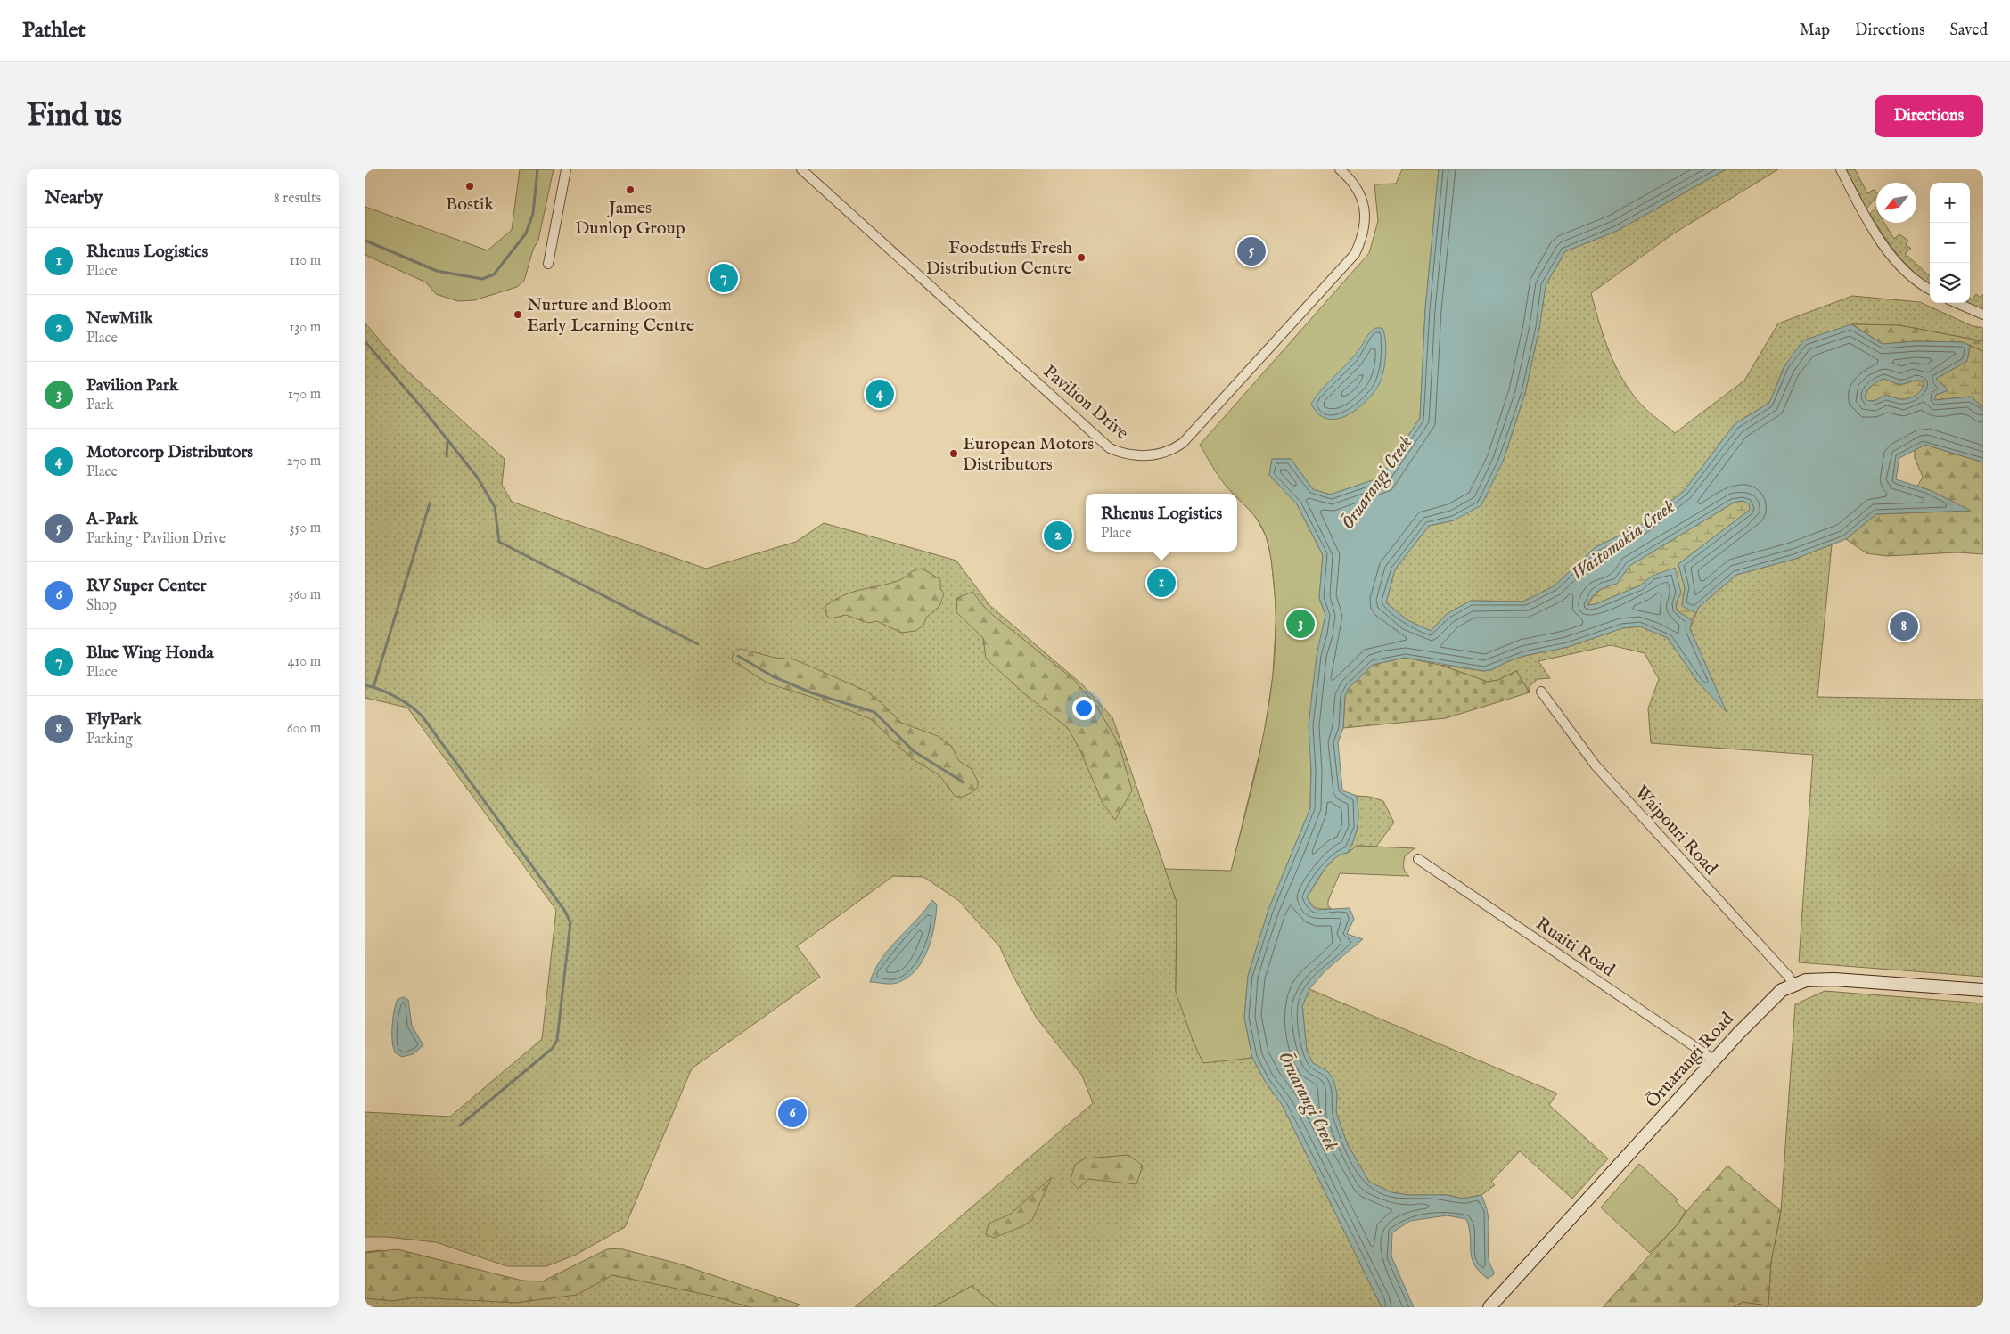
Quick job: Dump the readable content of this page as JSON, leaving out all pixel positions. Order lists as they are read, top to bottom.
{
  "streets": {
    "street": [
      "Pavilion Drive",
      "Waipouri Road",
      "Ruaiti Road",
      "Ōruarangi Road"
    ]
  },
  "crossings": [
    ["Waipouri Road", "Ōruarangi Road"],
    ["Ruaiti Road", "Ōruarangi Road"]
  ],
  "water": ["Ōruarangi Creek", "Waitomokia Creek"],
  "places": [
    "Bostik",
    "James Dunlop Group",
    "Foodstuffs Fresh Distribution Centre",
    "Nurture and Bloom Early Learning Centre",
    "European Motors Distributors"
  ],
  "north": "bottom left",
  "page": {
    "header": "Pathlet",
    "nav": ["Map", "Directions", "Saved"],
    "buttons": "Directions",
    "title": "Find us",
    "heading": ["Nearby", "8 results"],
    "map_buttons": ["+", "−"],
    "list": [
      {
        "mark": "1",
        "name": "Rhenus Logistics",
        "note": "Place",
        "value": "110 m"
      },
      {
        "mark": "2",
        "name": "NewMilk",
        "note": "Place",
        "value": "130 m"
      },
      {
        "mark": "3",
        "name": "Pavilion Park",
        "note": "Park",
        "value": "170 m"
      },
      {
        "mark": "4",
        "name": "Motorcorp Distributors",
        "note": "Place",
        "value": "270 m"
      },
      {
        "mark": "5",
        "name": "A-Park",
        "note": "Parking · Pavilion Drive",
        "value": "350 m"
      },
      {
        "mark": "6",
        "name": "RV Super Center",
        "note": "Shop",
        "value": "360 m"
      },
      {
        "mark": "7",
        "name": "Blue Wing Honda",
        "note": "Place",
        "value": "410 m"
      },
      {
        "mark": "8",
        "name": "FlyPark",
        "note": "Parking",
        "value": "600 m"
      }
    ],
    "pins": [
      "5",
      "7",
      "4",
      "2",
      "1",
      "3",
      "8",
      "6"
    ],
    "popup": ["Rhenus Logistics", "Place"]
  }
}
